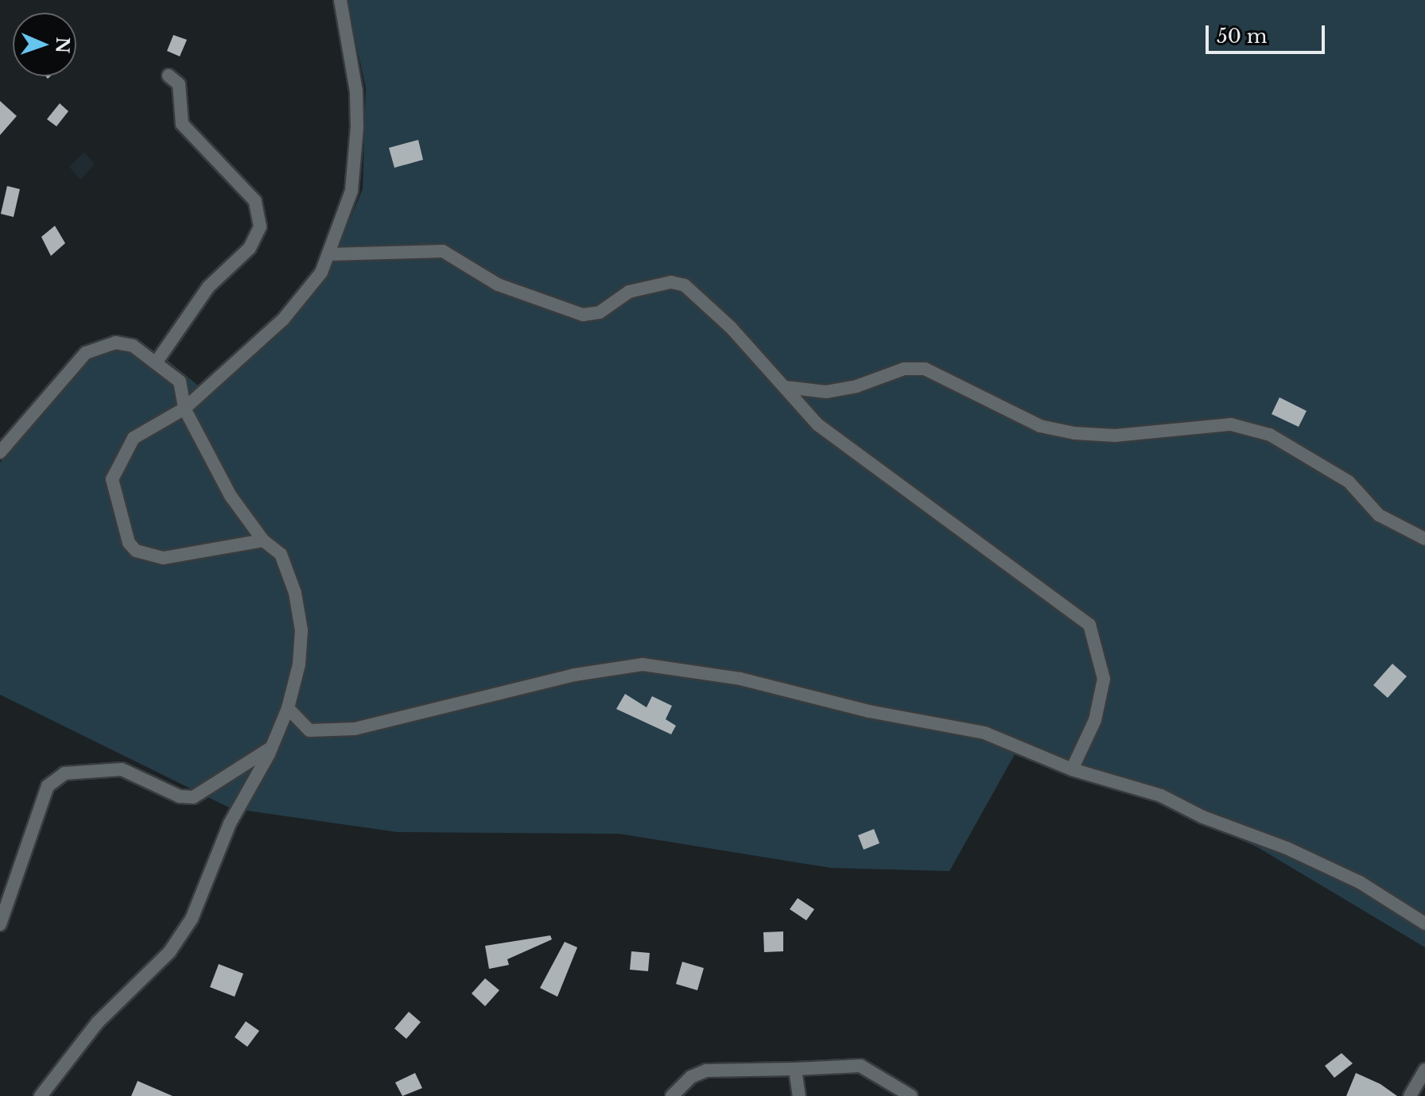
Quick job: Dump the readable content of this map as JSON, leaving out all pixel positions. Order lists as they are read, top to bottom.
{
  "scale_bar": "50 m",
  "north": "right"
}
